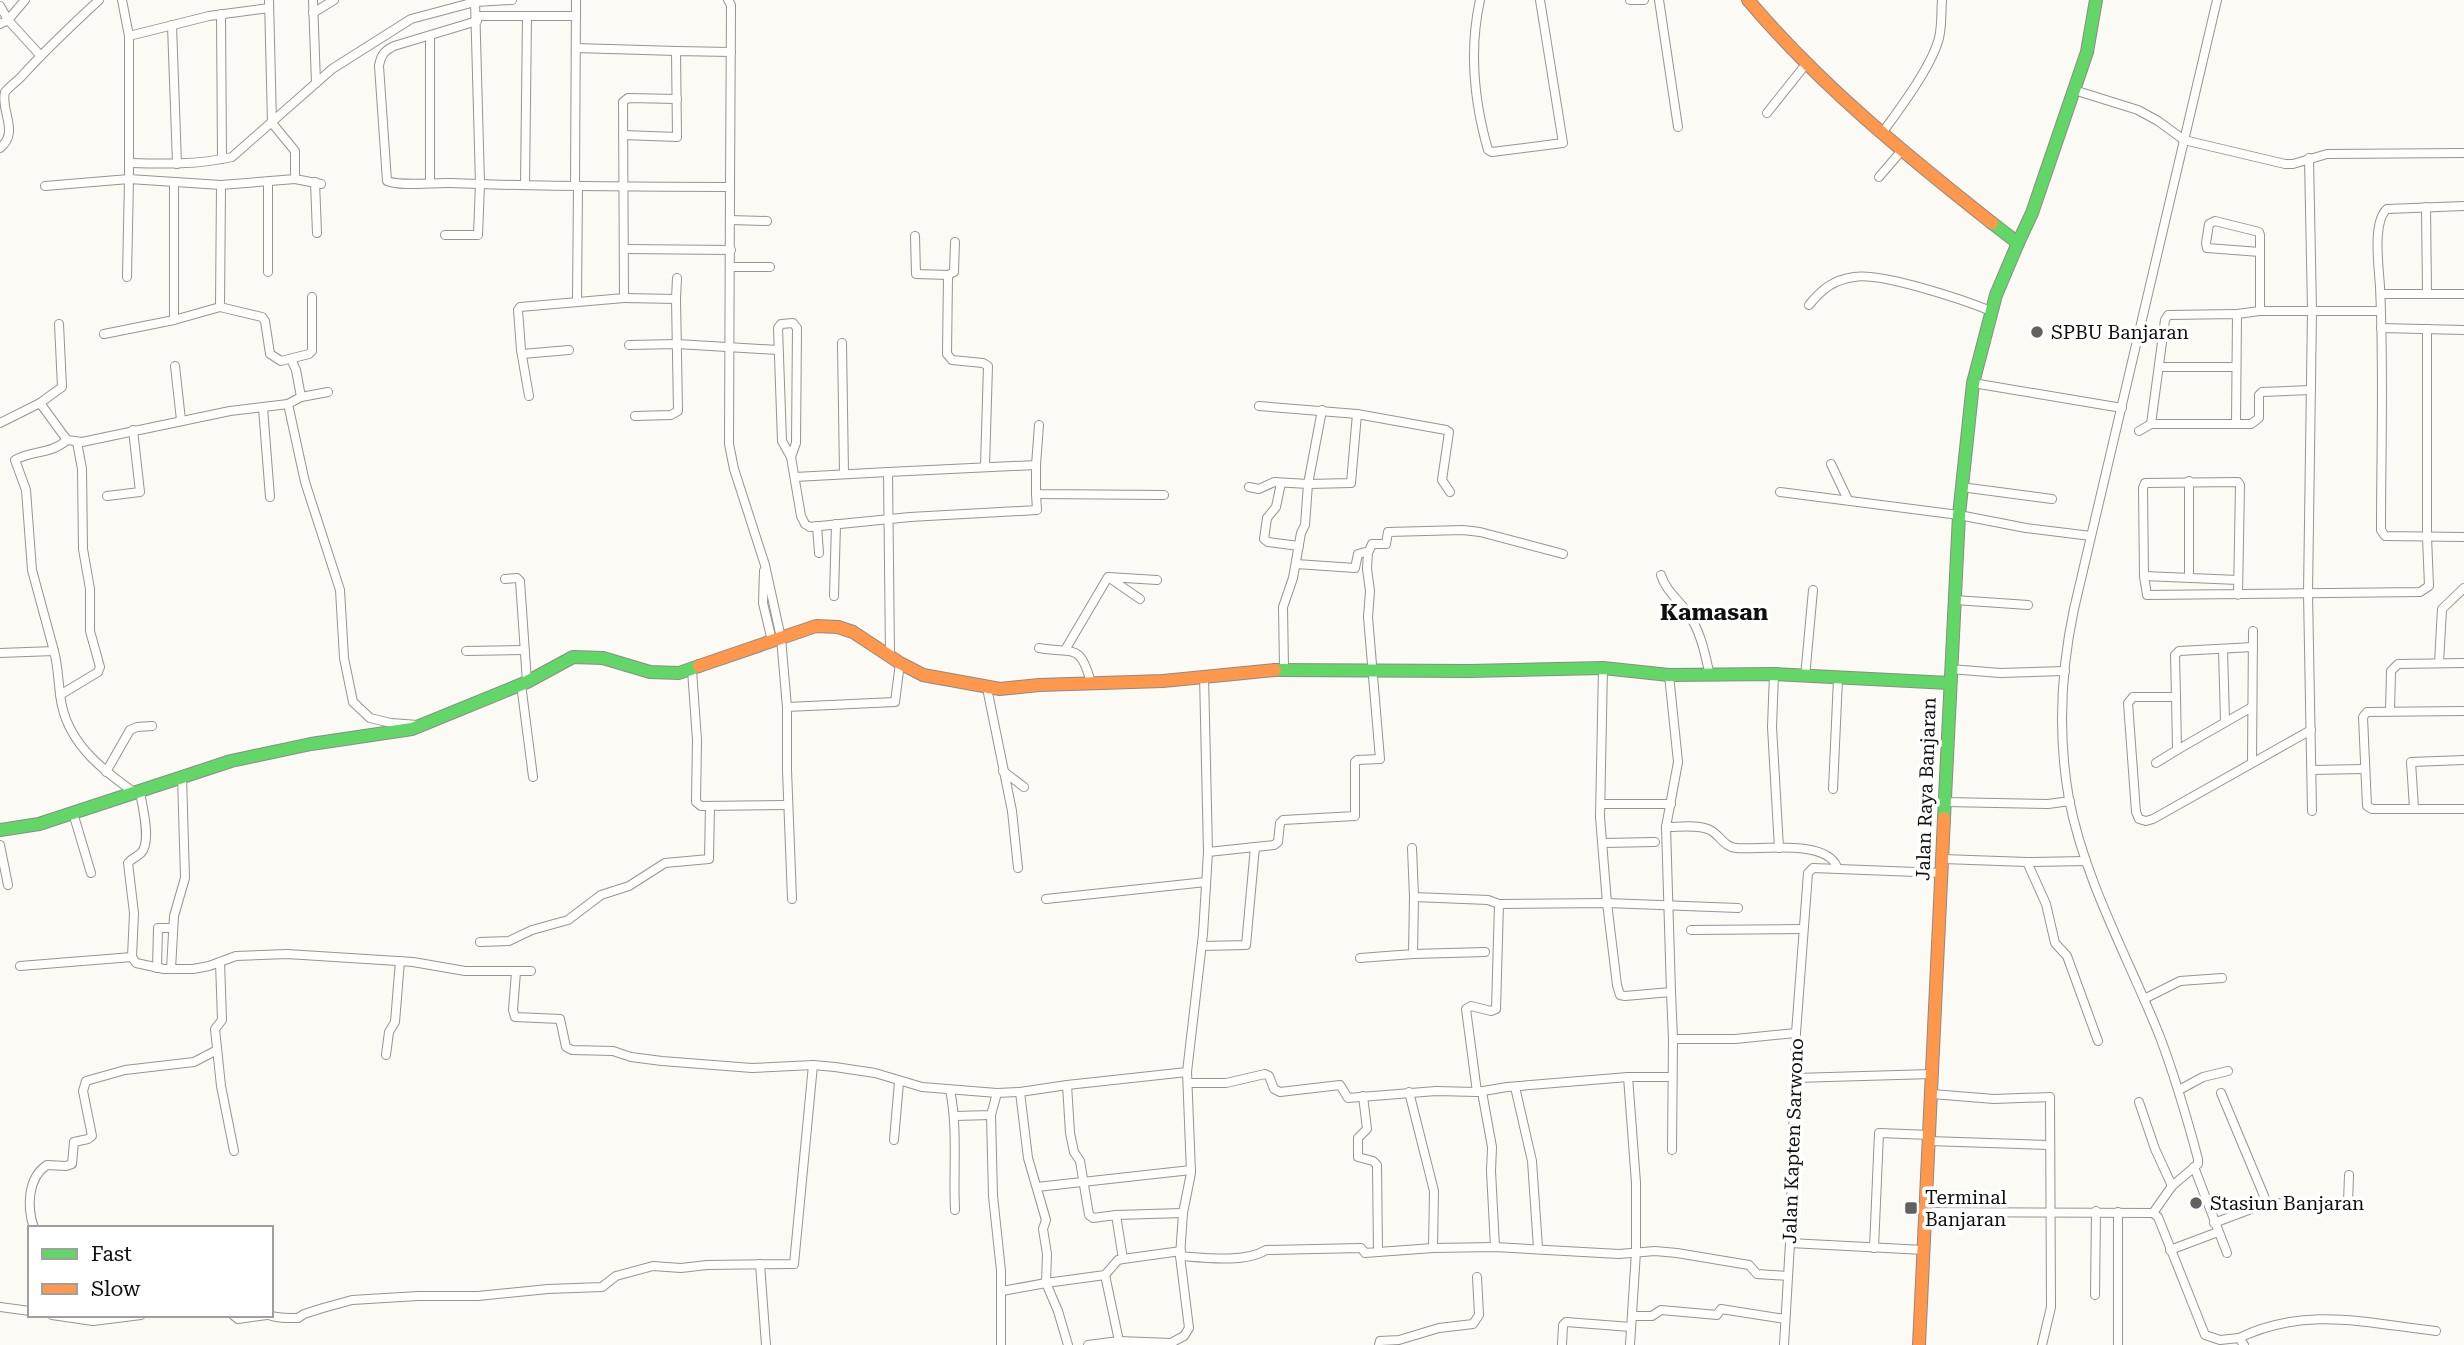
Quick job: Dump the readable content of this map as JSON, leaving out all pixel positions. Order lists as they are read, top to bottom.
{
  "streets": {
    "street": ["Jalan Raya Banjaran", "Jalan Kapten Sarwono"]
  },
  "districts": ["Kamasan"],
  "places": {
    "other": ["SPBU Banjaran", "Stasiun Banjaran"],
    "transit": ["Terminal Banjaran"]
  },
  "legend": ["Fast", "Slow"]
}
